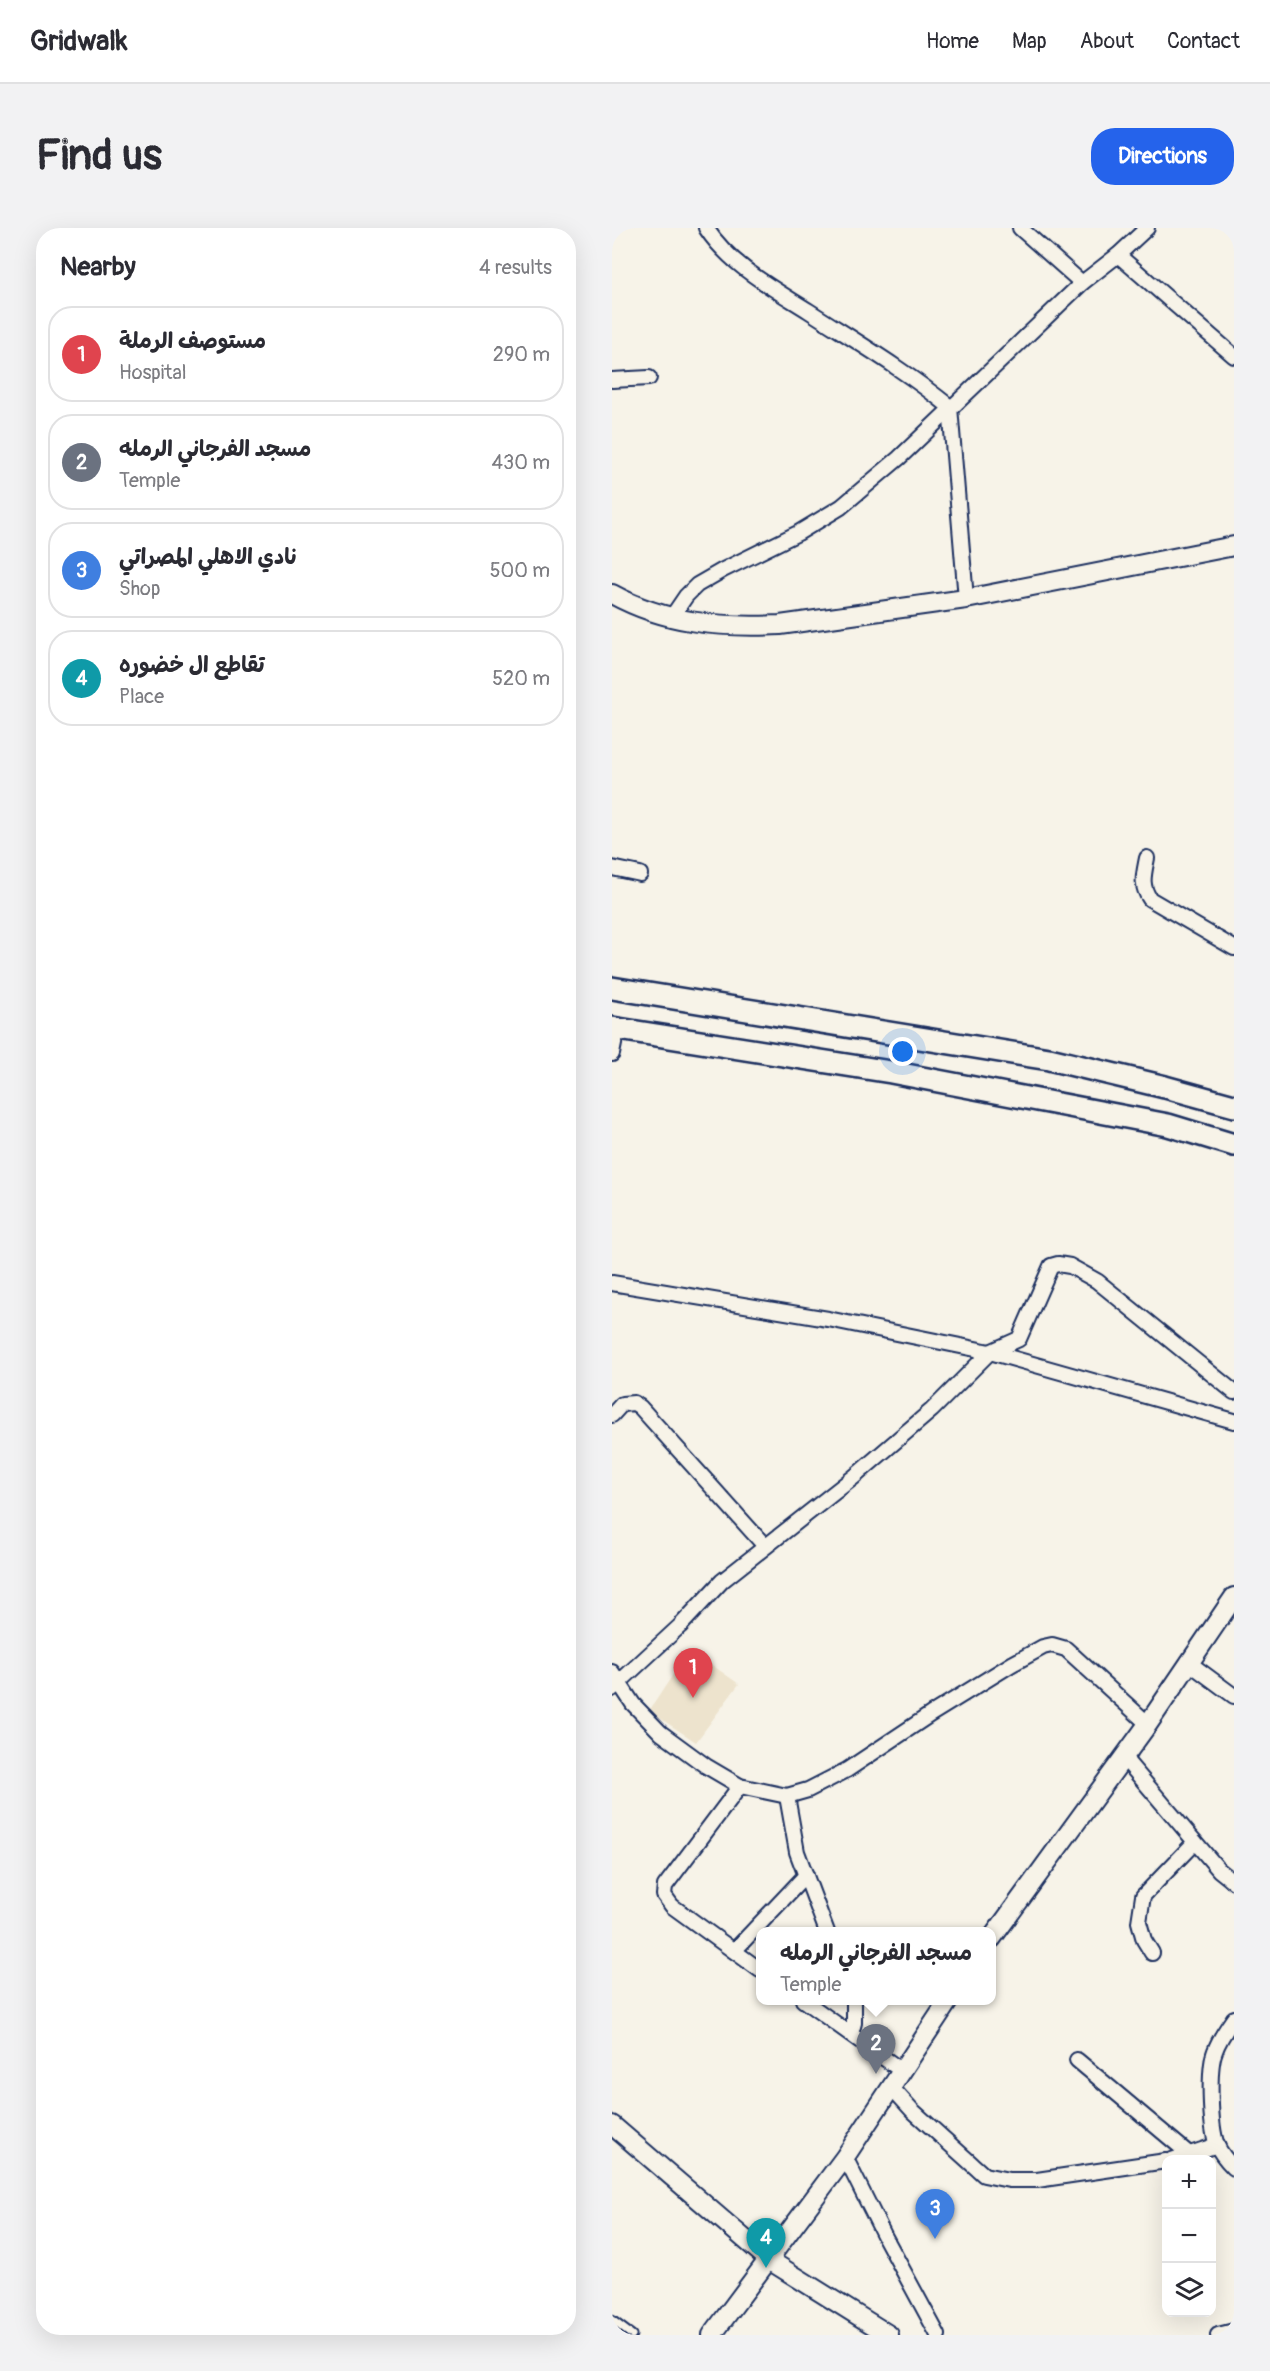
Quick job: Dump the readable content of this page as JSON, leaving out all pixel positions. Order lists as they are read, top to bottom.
{
  "page": {
    "header": "Gridwalk",
    "nav": [
      "Home",
      "Map",
      "About",
      "Contact"
    ],
    "buttons": "Directions",
    "title": "Find us",
    "heading": ["Nearby", "4 results"],
    "list": [
      {
        "mark": "1",
        "name": "مستوصف الرملة",
        "note": "Hospital",
        "value": "290 m"
      },
      {
        "mark": "2",
        "name": "مسجد الفرجاني الرمله",
        "note": "Temple",
        "value": "430 m"
      },
      {
        "mark": "3",
        "name": "نادي الاهلي المصراتي",
        "note": "Shop",
        "value": "500 m"
      },
      {
        "mark": "4",
        "name": "تقاطع ال خضوره",
        "note": "Place",
        "value": "520 m"
      }
    ],
    "pins": [
      "1",
      "2",
      "3",
      "4"
    ],
    "popup": ["مسجد الفرجاني الرمله", "Temple"],
    "map_buttons": ["+", "−"]
  }
}
